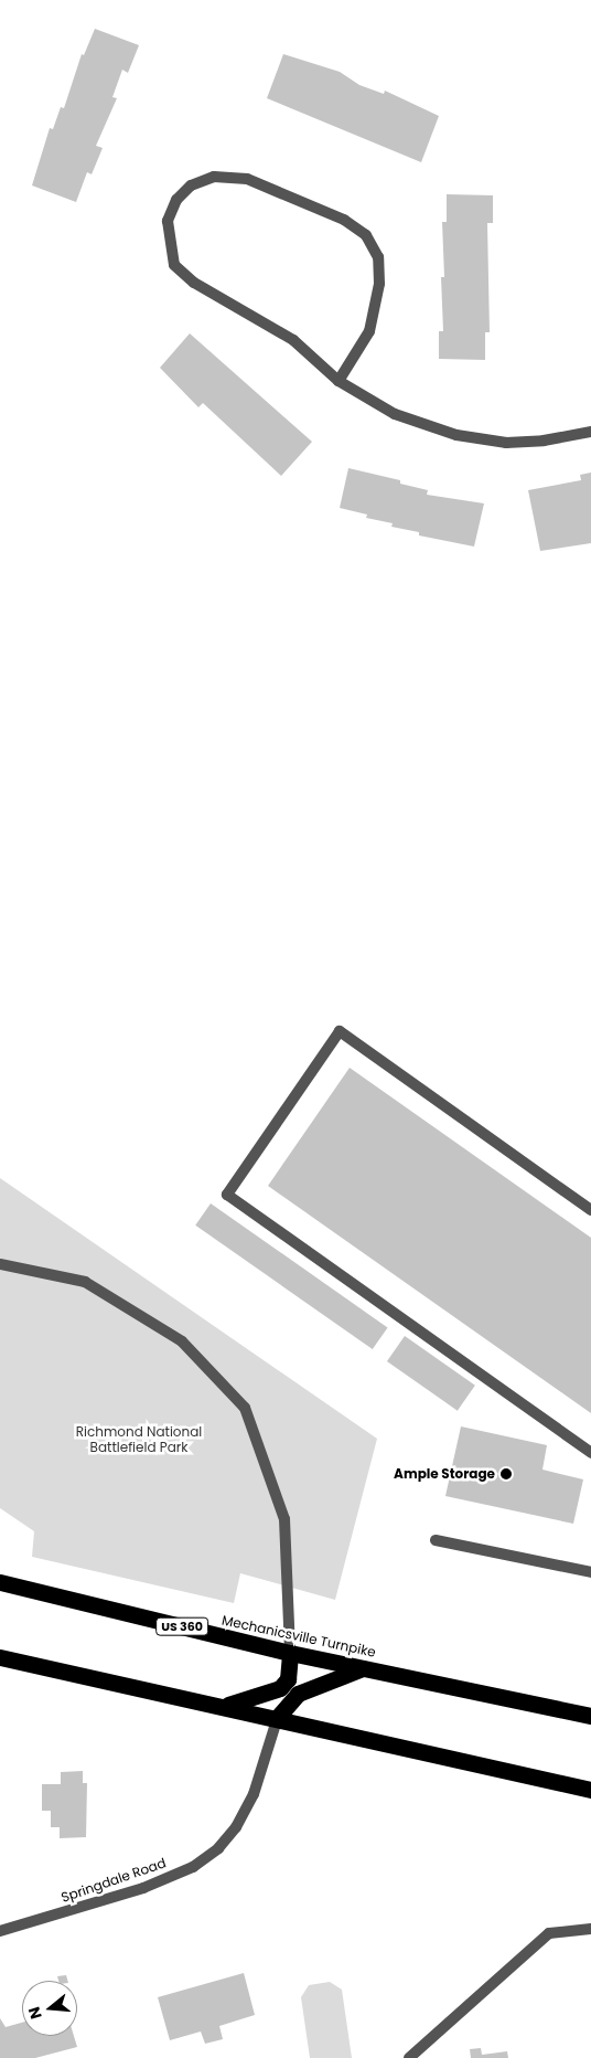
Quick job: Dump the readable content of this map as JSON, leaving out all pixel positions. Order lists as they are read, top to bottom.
{
  "streets": {
    "highway": ["US 360", "Mechanicsville Turnpike"],
    "street": ["Springdale Road"]
  },
  "parks": ["Richmond National Battlefield Park"],
  "places": ["Ample Storage"],
  "north": "left"
}
